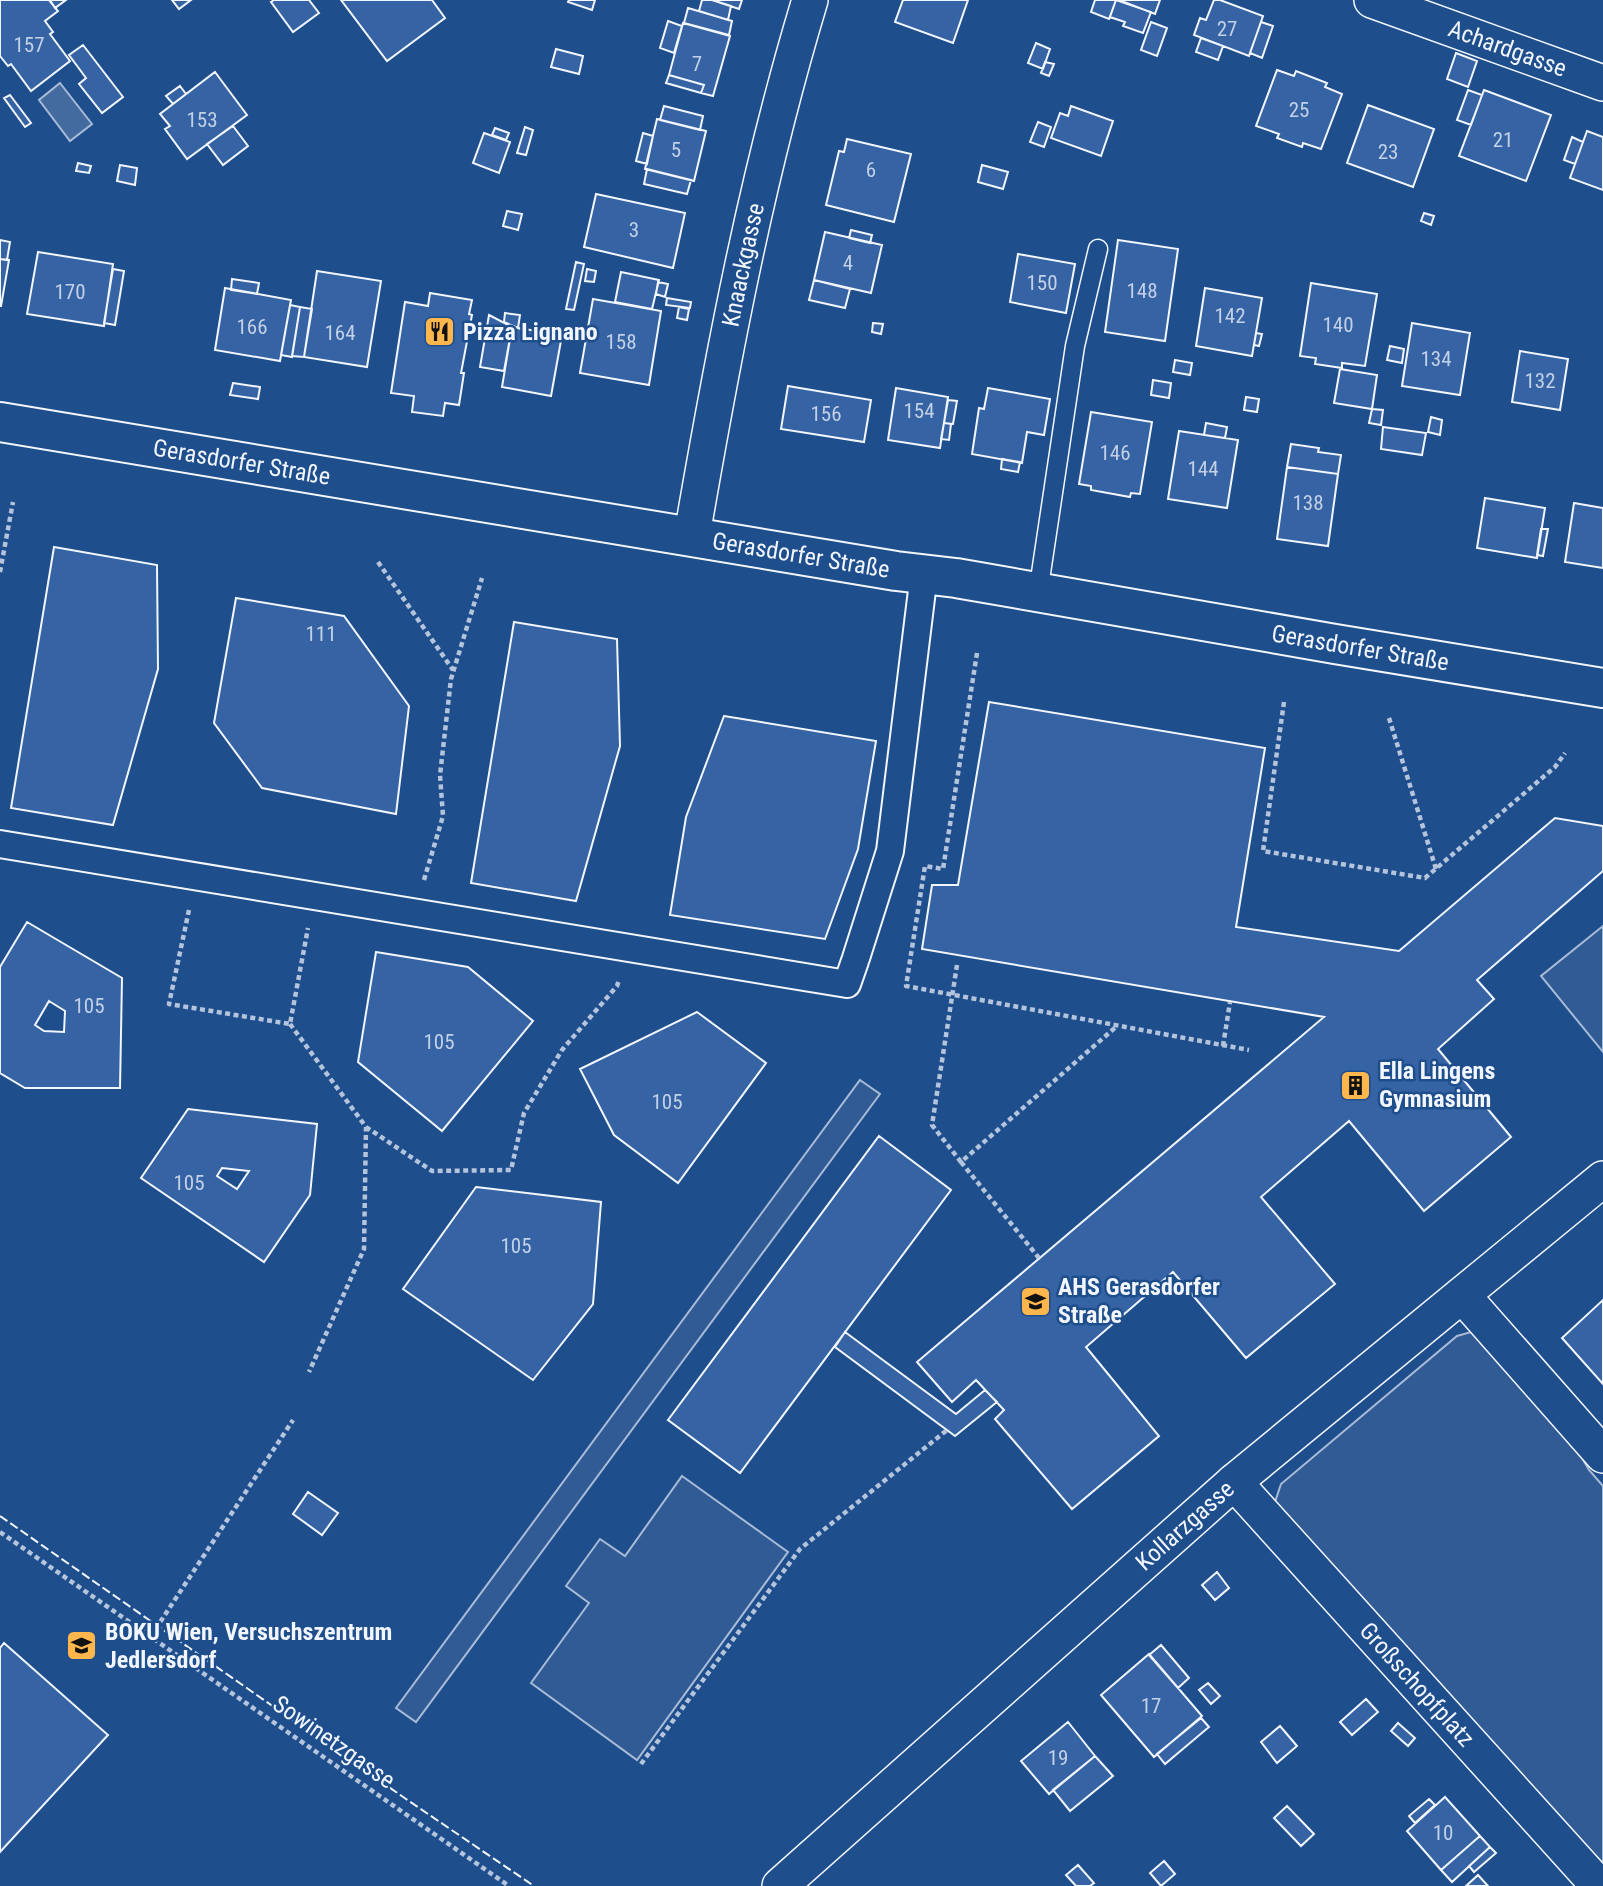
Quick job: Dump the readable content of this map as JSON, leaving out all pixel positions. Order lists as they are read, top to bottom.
{
  "streets": {
    "main road": ["Gerasdorfer Straße"],
    "street": [
      "Achardgasse",
      "Knaackgasse",
      "Kollarzgasse",
      "Großschopfplatz"
    ],
    "path": ["Sowinetzgasse"]
  },
  "crossings": [
    ["Knaackgasse", "Gerasdorfer Straße"],
    ["Kollarzgasse", "Großschopfplatz"]
  ],
  "places": {
    "restaurant": ["Pizza Lignano"],
    "building": ["Ella Lingens Gymnasium"],
    "school or university": ["AHS Gerasdorfer Straße", "BOKU Wien, Versuchszentrum Jedlersdorf"]
  },
  "house_numbers": [
    "27",
    "157",
    "7",
    "25",
    "153",
    "21",
    "5",
    "23",
    "6",
    "3",
    "4",
    "150",
    "148",
    "170",
    "142",
    "140",
    "166",
    "164",
    "158",
    "134",
    "132",
    "154",
    "156",
    "146",
    "144",
    "138",
    "111",
    "105",
    "105",
    "105",
    "105",
    "105",
    "17",
    "19",
    "10"
  ]
}
